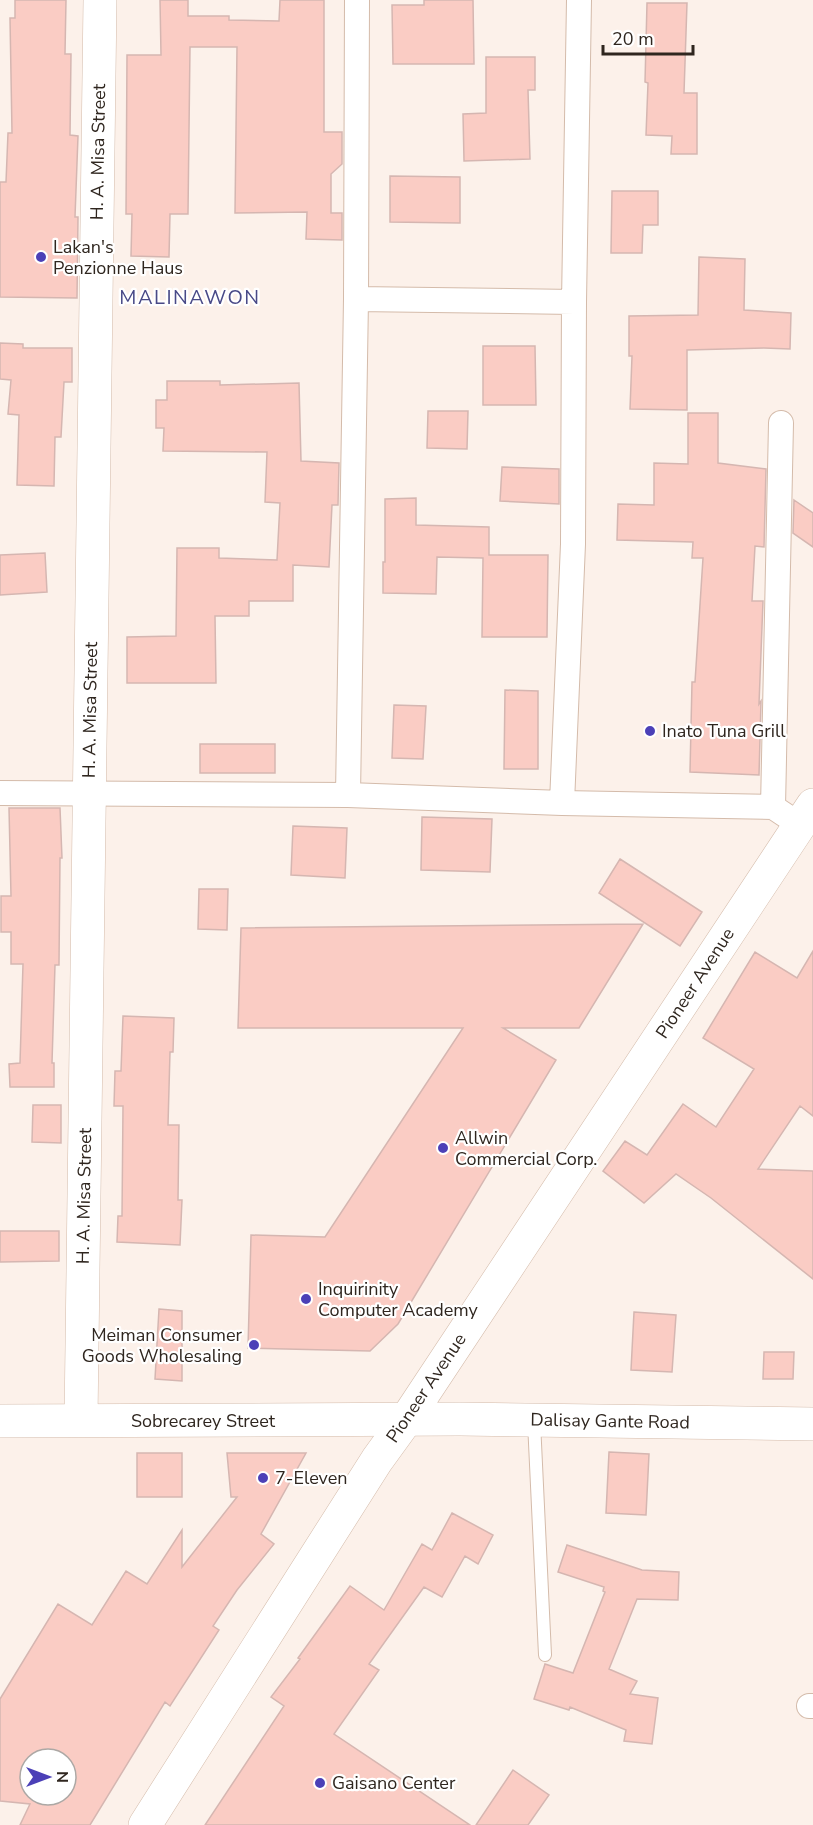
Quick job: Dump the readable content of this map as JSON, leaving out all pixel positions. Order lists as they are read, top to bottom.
{
  "streets": {
    "main road": [
      "H. A. Misa Street",
      "Pioneer Avenue",
      "Sobrecarey Street",
      "Dalisay Gante Road"
    ]
  },
  "crossings": [
    ["H. A. Misa Street", "Sobrecarey Street"],
    ["Pioneer Avenue", "Sobrecarey Street"],
    ["Pioneer Avenue", "Dalisay Gante Road"],
    ["Sobrecarey Street", "Dalisay Gante Road"]
  ],
  "districts": ["MALINAWON"],
  "places": [
    "Lakan's Penzionne Haus",
    "Inato Tuna Grill",
    "Allwin Commercial Corp.",
    "Inquirinity Computer Academy",
    "Meiman Consumer Goods Wholesaling",
    "7-Eleven",
    "Gaisano Center"
  ],
  "scale_bar": "20 m",
  "north": "right"
}
